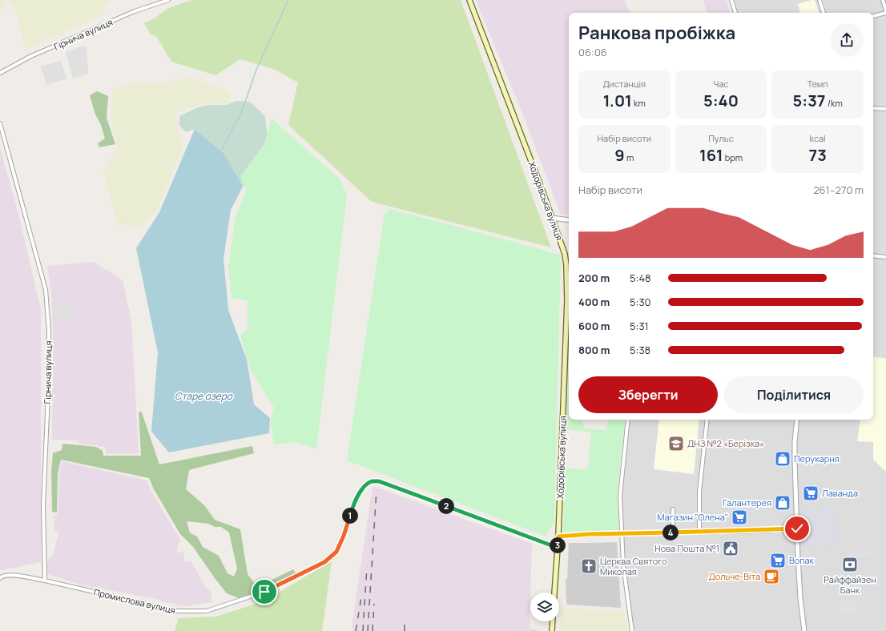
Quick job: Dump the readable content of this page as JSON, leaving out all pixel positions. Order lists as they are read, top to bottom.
{
  "streets": {
    "main road": ["Ходорівська вулиця"],
    "street": ["Гірнича вулиця", "Промислова вулиця"]
  },
  "crossings": [
    ["Гірнича вулиця", "Промислова вулиця"],
    ["Ходорівська вулиця", "Промислова вулиця"]
  ],
  "water": ["Старе озеро"],
  "places": {
    "school or university": ["ДНЗ №2 «Берізка»"],
    "shop": ["Перукарня", "Галантерея"],
    "supermarket": ["Лаванда", "Магазин \"Олена\"", "Вопак"],
    "public building": ["Нова Пошта №1"],
    "bank": ["Райффайзен Банк"],
    "church": ["Церква Святого Миколая"],
    "cafe": ["Дольче-Віта"]
  },
  "page": {
    "heading": ["Ранкова пробіжка", "06:06"],
    "stats": [
      ["Дистанція", "1.01 km"],
      ["Час", "5:40"],
      ["Темп", "5:37 /km"],
      ["Набір висоти", "9 m"],
      ["Пульс", "161 bpm"],
      ["kcal", "73"]
    ],
    "chart": ["Набір висоти", "261–270 m"],
    "list": [
      {
        "name": "200 m",
        "note": "5:48"
      },
      {
        "name": "400 m",
        "note": "5:30"
      },
      {
        "name": "600 m",
        "note": "5:31"
      },
      {
        "name": "800 m",
        "note": "5:38"
      }
    ],
    "buttons": ["Зберегти", "Поділитися"],
    "pins": [
      "2",
      "1",
      "4",
      "3"
    ]
  }
}
